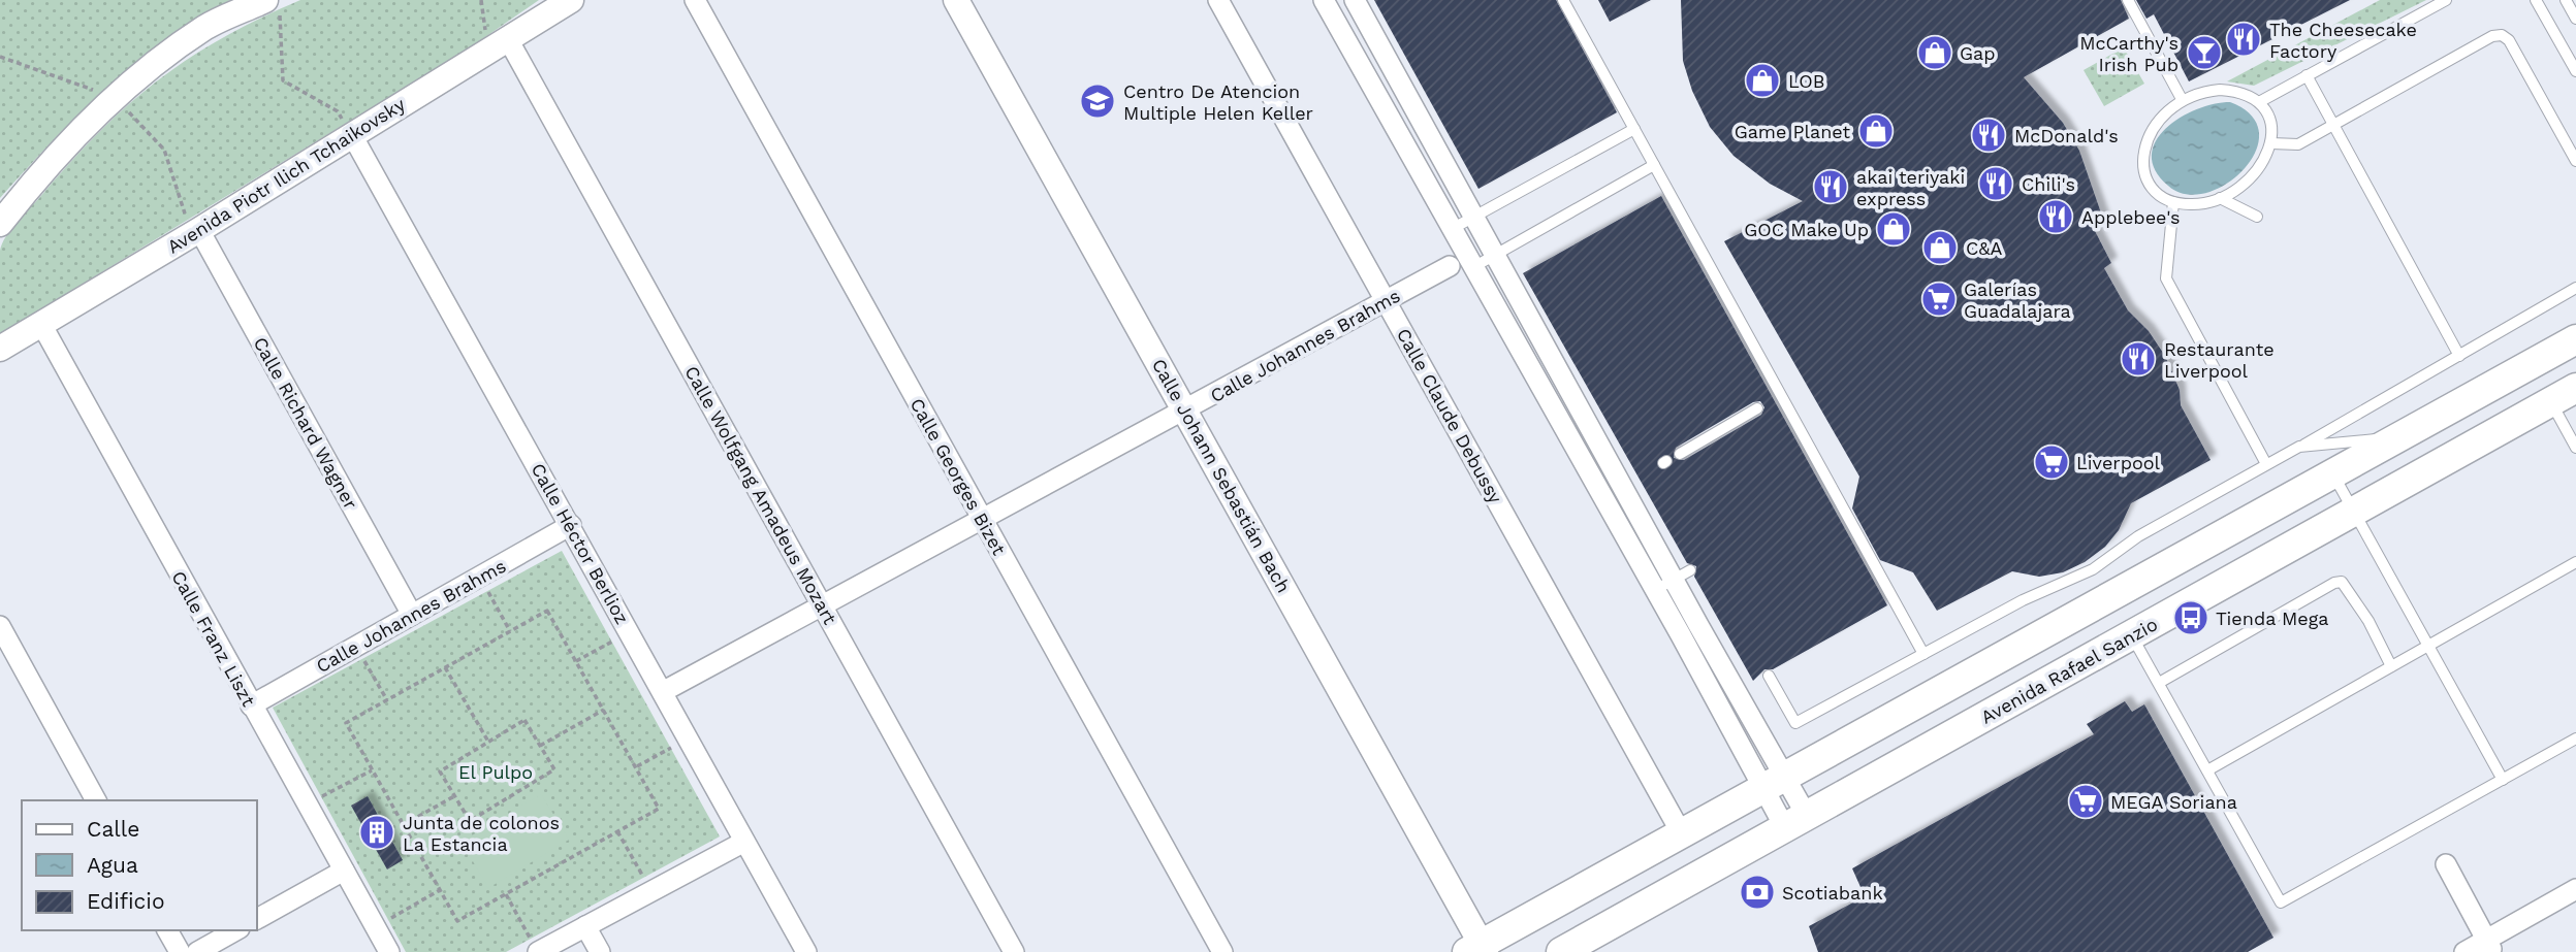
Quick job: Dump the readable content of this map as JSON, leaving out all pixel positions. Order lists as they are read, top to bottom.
{
  "streets": {
    "main road": ["Avenida Rafael Sanzio"],
    "street": [
      "Avenida Piotr Ilich Tchaikovsky",
      "Calle Johannes Brahms",
      "Calle Claude Debussy",
      "Calle Richard Wagner",
      "Calle Johann Sebastián Bach",
      "Calle Georges Bizet",
      "Calle Wolfgang Amadeus Mozart",
      "Calle Héctor Berlioz",
      "Calle Franz Liszt"
    ]
  },
  "crossings": [
    ["Avenida Piotr Ilich Tchaikovsky", "Calle Richard Wagner"],
    ["Avenida Piotr Ilich Tchaikovsky", "Calle Wolfgang Amadeus Mozart"],
    ["Avenida Piotr Ilich Tchaikovsky", "Calle Héctor Berlioz"],
    ["Avenida Piotr Ilich Tchaikovsky", "Calle Franz Liszt"],
    ["Calle Johannes Brahms", "Calle Claude Debussy"],
    ["Calle Johannes Brahms", "Calle Richard Wagner"],
    ["Calle Johannes Brahms", "Calle Johann Sebastián Bach"],
    ["Calle Johannes Brahms", "Calle Georges Bizet"],
    ["Calle Johannes Brahms", "Calle Wolfgang Amadeus Mozart"],
    ["Calle Johannes Brahms", "Calle Héctor Berlioz"],
    ["Calle Johannes Brahms", "Calle Franz Liszt"]
  ],
  "parks": ["El Pulpo"],
  "places": {
    "restaurant": [
      "The Cheesecake Factory",
      "McDonald's",
      "Chili's",
      "akai teriyaki express",
      "Applebee's",
      "Restaurante Liverpool"
    ],
    "shop": [
      "Gap",
      "LOB",
      "Game Planet",
      "GOC Make Up",
      "C&A"
    ],
    "bar": ["McCarthy's Irish Pub"],
    "school or university": ["Centro De Atencion Multiple Helen Keller"],
    "supermarket": ["Galerías Guadalajara", "Liverpool", "MEGA Soriana"],
    "bus stop": ["Tienda Mega"],
    "building": ["Junta de colonos La Estancia"],
    "bank": ["Scotiabank"]
  },
  "legend": ["Calle", "Agua", "Edificio"]
}
